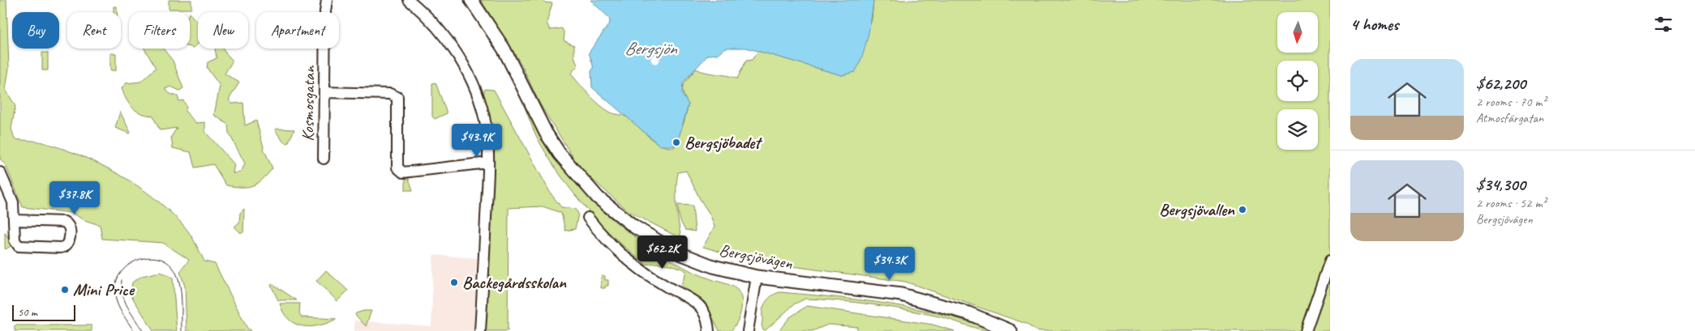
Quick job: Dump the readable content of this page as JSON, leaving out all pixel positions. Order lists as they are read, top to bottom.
{
  "streets": {
    "street": ["Kosmosgatan", "Bergsjövägen"]
  },
  "water": ["Bergsjön"],
  "places": [
    "Bergsjöbadet",
    "Bergsjövallen",
    "Backegårdsskolan",
    "Mini Price"
  ],
  "scale_bar": "50 m",
  "north": "bottom",
  "page": {
    "heading": "4 homes",
    "chip": [
      "Buy",
      "Rent",
      "Filters",
      "New",
      "Apartment"
    ],
    "list": [
      {
        "name": "$62,200",
        "note": "2 rooms · 70 m² · Atmosfärgatan"
      },
      {
        "name": "$34,300",
        "note": "2 rooms · 52 m² · Bergsjövägen"
      }
    ],
    "price": [
      "$43.9K",
      "$37.8K",
      "$62.2K",
      "$34.3K"
    ],
    "scale": "50 m"
  }
}
